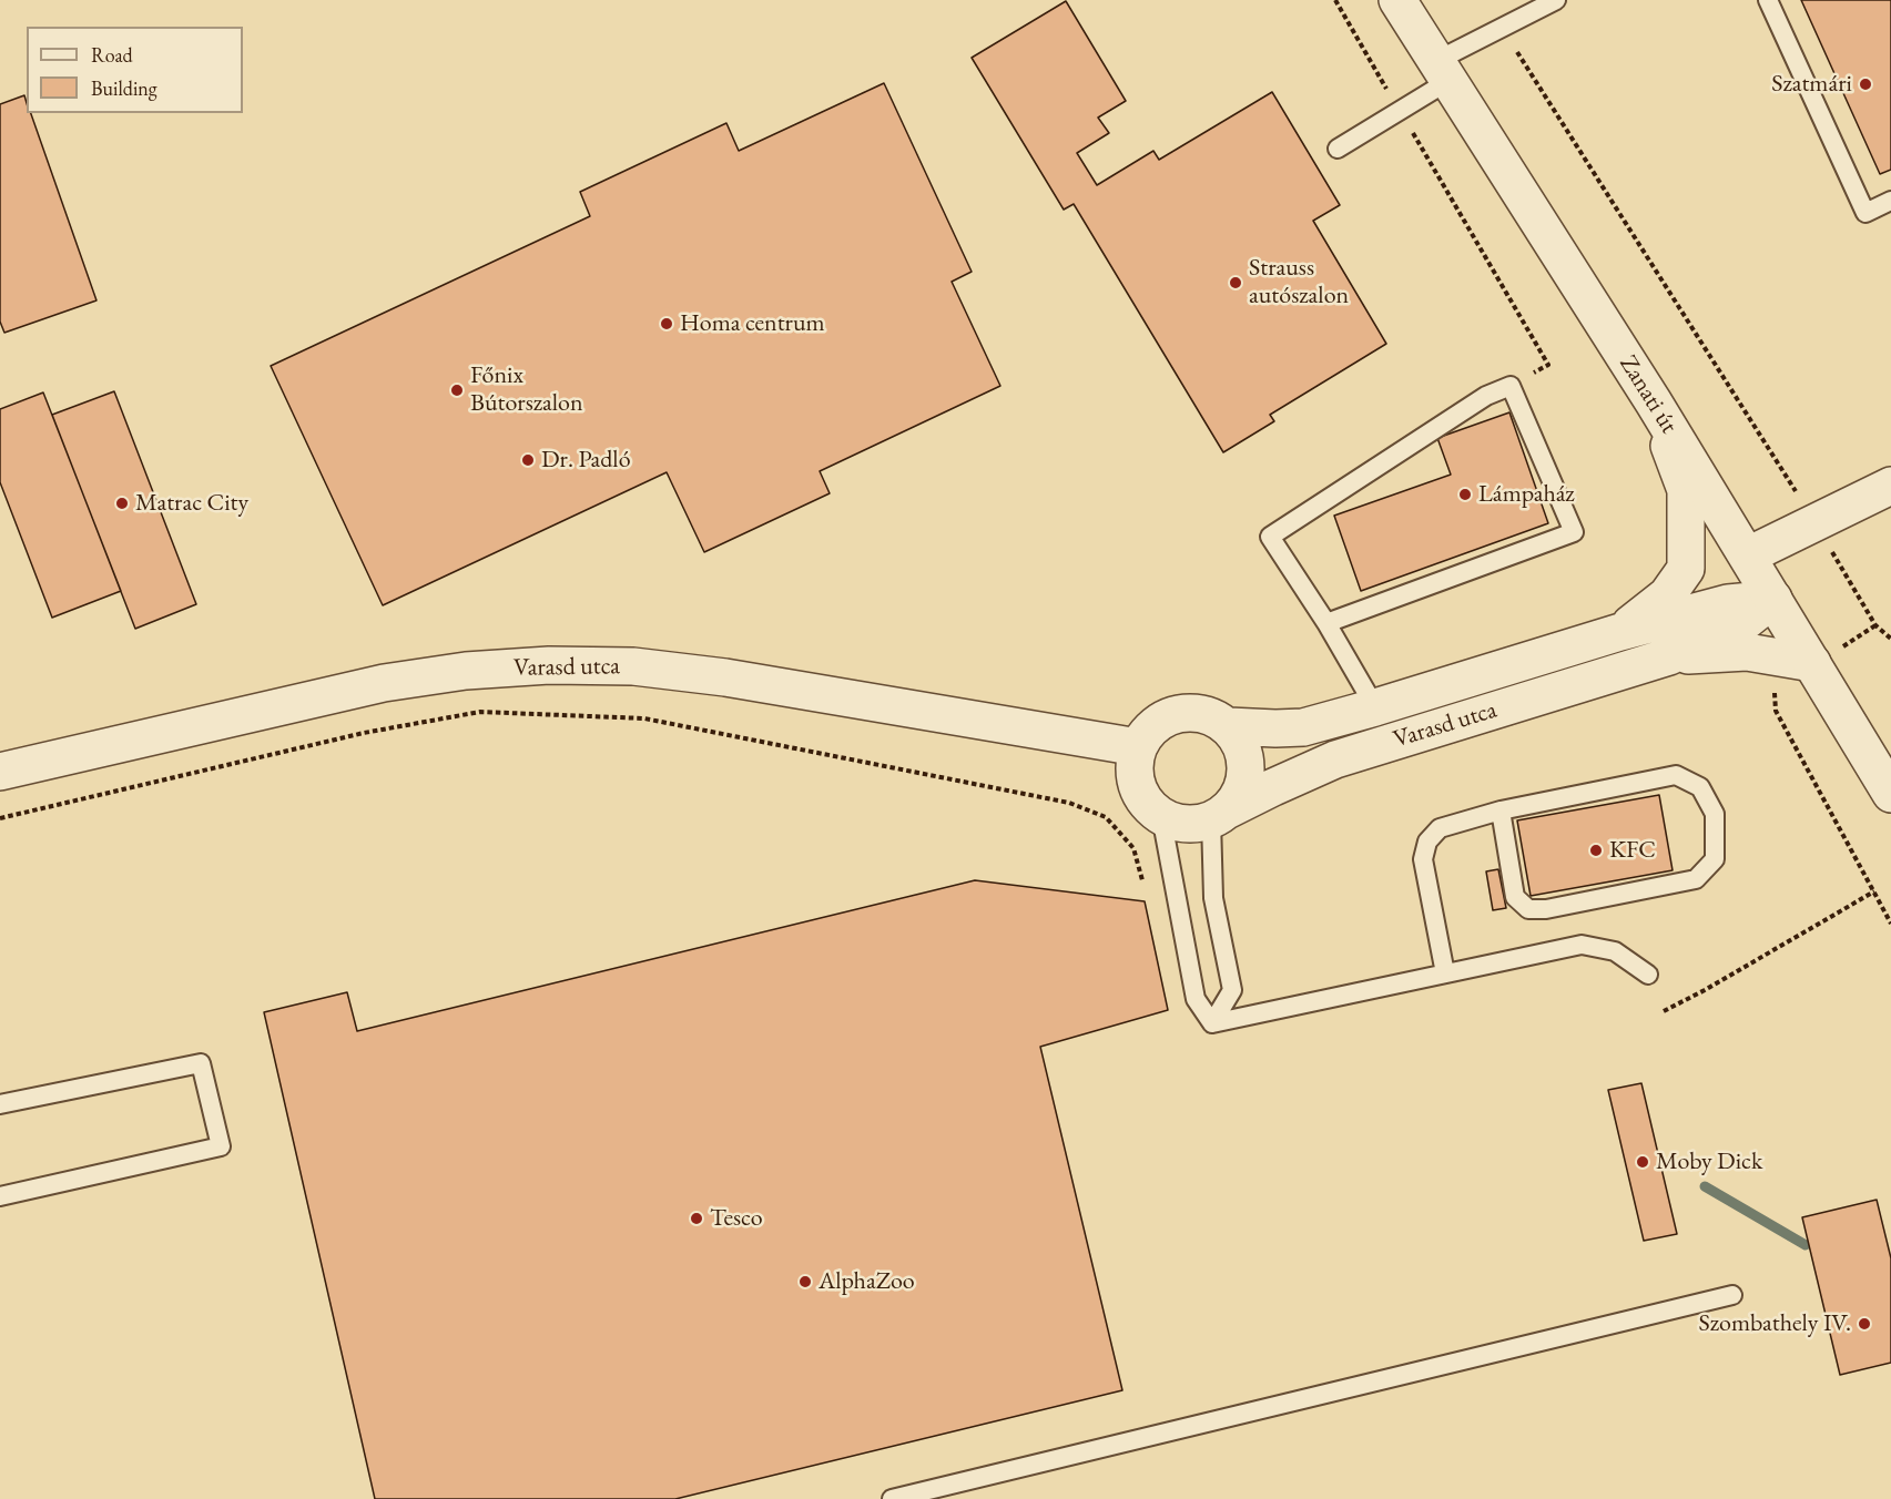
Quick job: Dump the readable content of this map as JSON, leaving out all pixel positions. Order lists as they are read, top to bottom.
{
  "streets": {
    "street": ["Zanati út", "Varasd utca"]
  },
  "crossings": [
    ["Zanati út", "Varasd utca"]
  ],
  "places": [
    "Szatmári",
    "Strauss autószalon",
    "Homa centrum",
    "Főnix Bútorszalon",
    "Dr. Padló",
    "Lámpaház",
    "Matrac City",
    "KFC",
    "Moby Dick",
    "Tesco",
    "AlphaZoo",
    "Szombathely IV."
  ],
  "legend": ["Road", "Building"]
}
